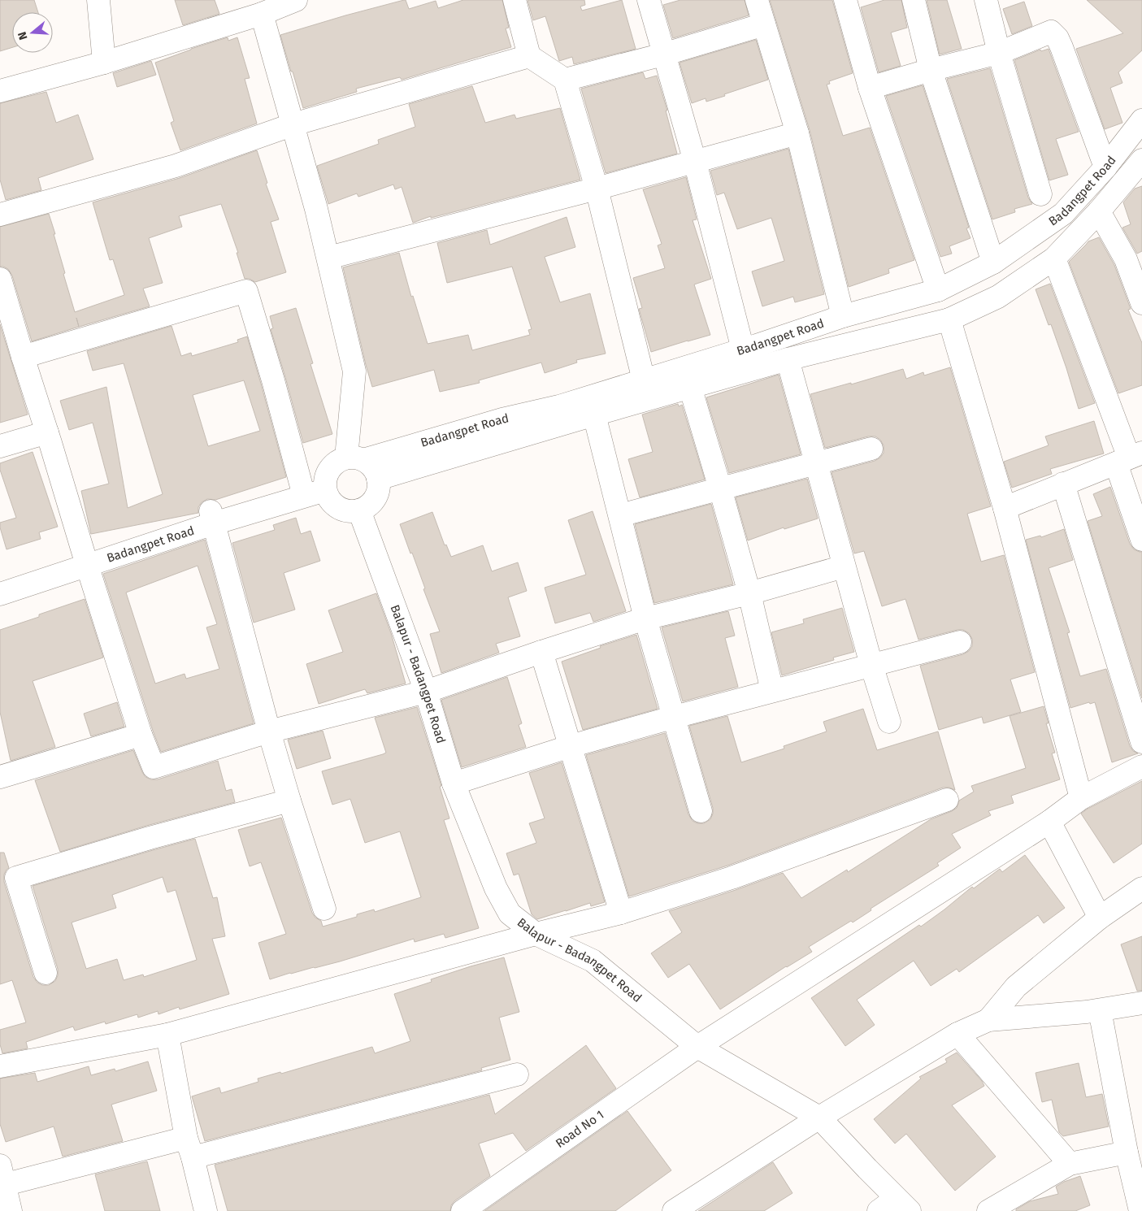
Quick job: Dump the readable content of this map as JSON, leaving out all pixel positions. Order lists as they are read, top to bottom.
{
  "streets": {
    "street": ["Badangpet Road", "Balapur - Badangpet Road", "Road No 1"]
  },
  "crossings": [
    ["Badangpet Road", "Balapur - Badangpet Road"],
    ["Balapur - Badangpet Road", "Road No 1"]
  ],
  "north": "left"
}
